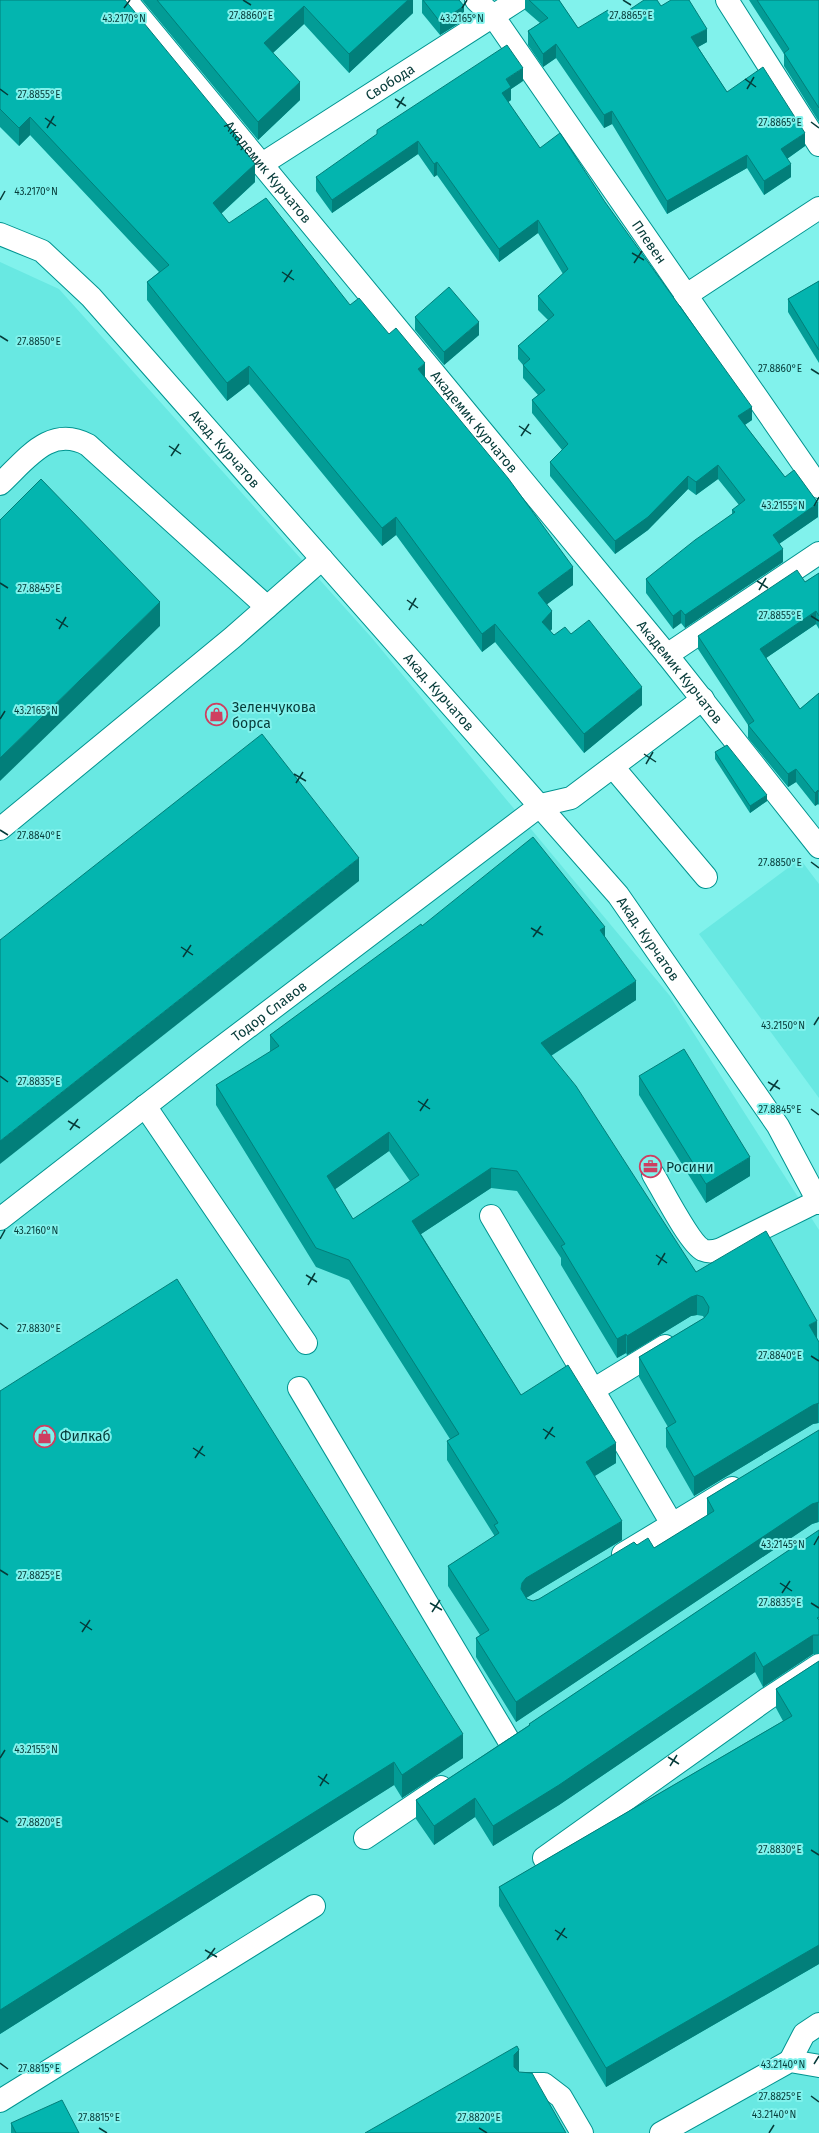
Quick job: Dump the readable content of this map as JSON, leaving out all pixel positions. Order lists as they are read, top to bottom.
{
  "streets": {
    "street": [
      "Свобода",
      "Академик Курчатов",
      "Плевен",
      "Акад. Курчатов",
      "Тодор Славов"
    ]
  },
  "crossings": [
    ["Свобода", "Академик Курчатов"],
    ["Свобода", "Плевен"],
    ["Акад. Курчатов", "Тодор Славов"]
  ],
  "places": {
    "shop": ["Зеленчукова борса", "Филкаб"],
    "office": ["Росини"]
  },
  "coordinates": [
    "27.8860°E",
    "27.8865°E",
    "43.2170°N",
    "43.2165°N",
    "27.8855°E",
    "27.8850°E",
    "43.2155°N",
    "27.8845°E",
    "27.8840°E",
    "43.2150°N",
    "27.8835°E",
    "43.2160°N",
    "27.8830°E",
    "43.2145°N",
    "27.8825°E",
    "27.8820°E",
    "43.2140°N",
    "27.8815°E"
  ]
}
